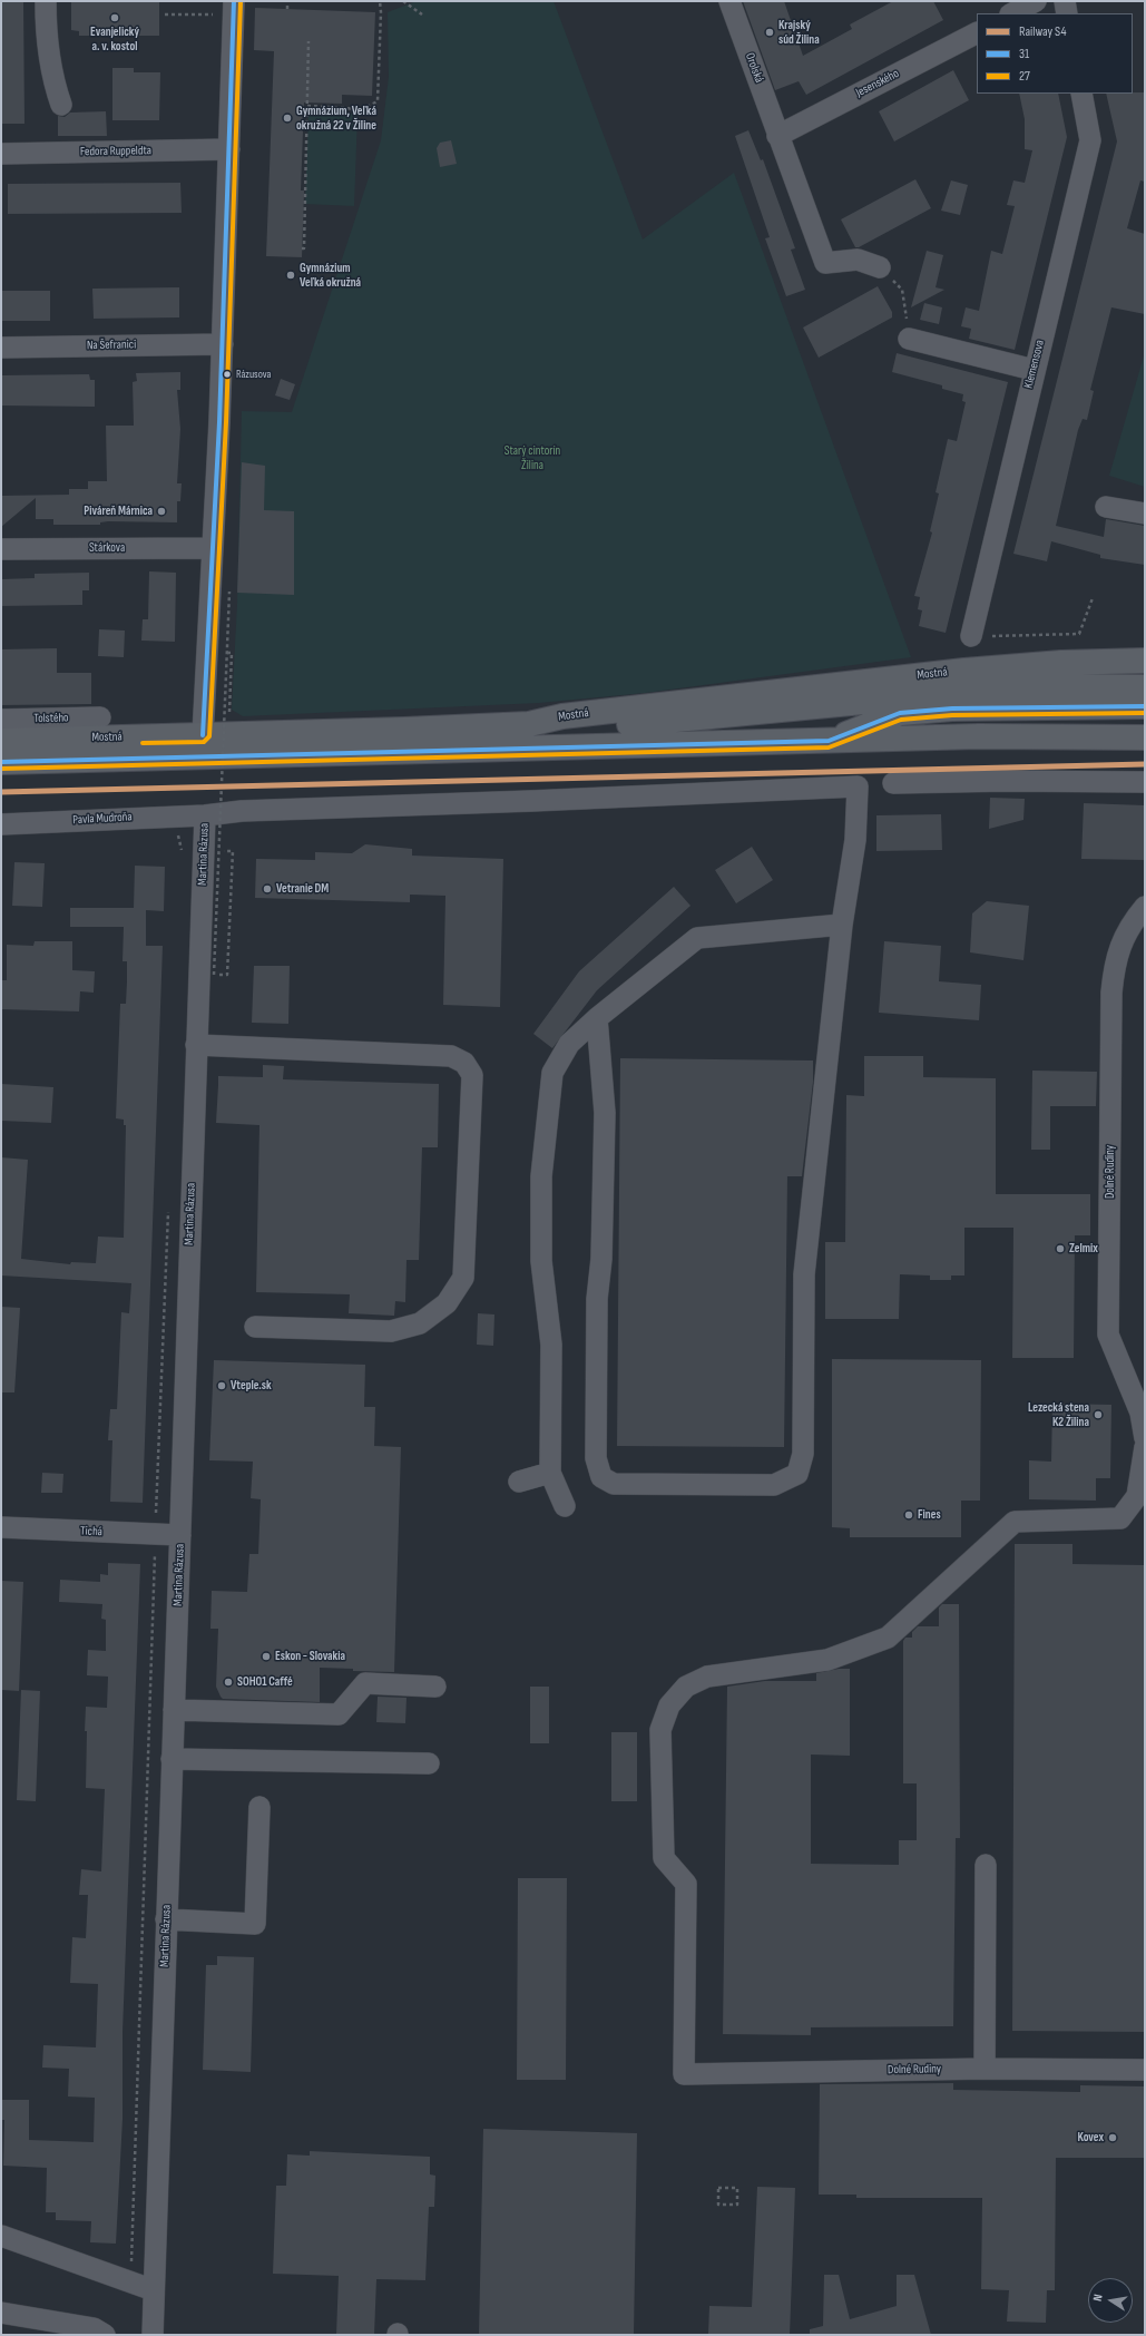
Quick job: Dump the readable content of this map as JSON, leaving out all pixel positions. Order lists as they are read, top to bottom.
{
  "streets": {
    "main road": ["Mostná"],
    "street": [
      "Orolská",
      "Jesenského",
      "Fedora Ruppeldta",
      "Na Šefranici",
      "Klemensova",
      "Stárkova",
      "Tolstého",
      "Pavla Mudroňa",
      "Martina Rázusa",
      "Dolné Rudiny",
      "Tichá"
    ]
  },
  "crossings": [
    ["Orolská", "Jesenského"],
    ["Pavla Mudroňa", "Martina Rázusa"],
    ["Martina Rázusa", "Tichá"]
  ],
  "parks": ["Starý cintorín Žilina"],
  "places": [
    "Evanjelický a. v. kostol",
    "Krajský súd Žilina",
    "Gymnázium, Veľká okružná 22 v Žiline",
    "Gymnázium Veľká okružná",
    "Rázusova",
    "Piváreň Márnica",
    "Vetranie DM",
    "Zelmix",
    "Vteple.sk",
    "Lezecká stena K2 Žilina",
    "Fines",
    "Eskon - Slovakia",
    "SOHO1 Caffé",
    "Kovex"
  ],
  "lines": ["transit line 31", "transit line 27", "rail line S4"],
  "legend": ["Railway S4", "31", "27"],
  "north": "left"
}
